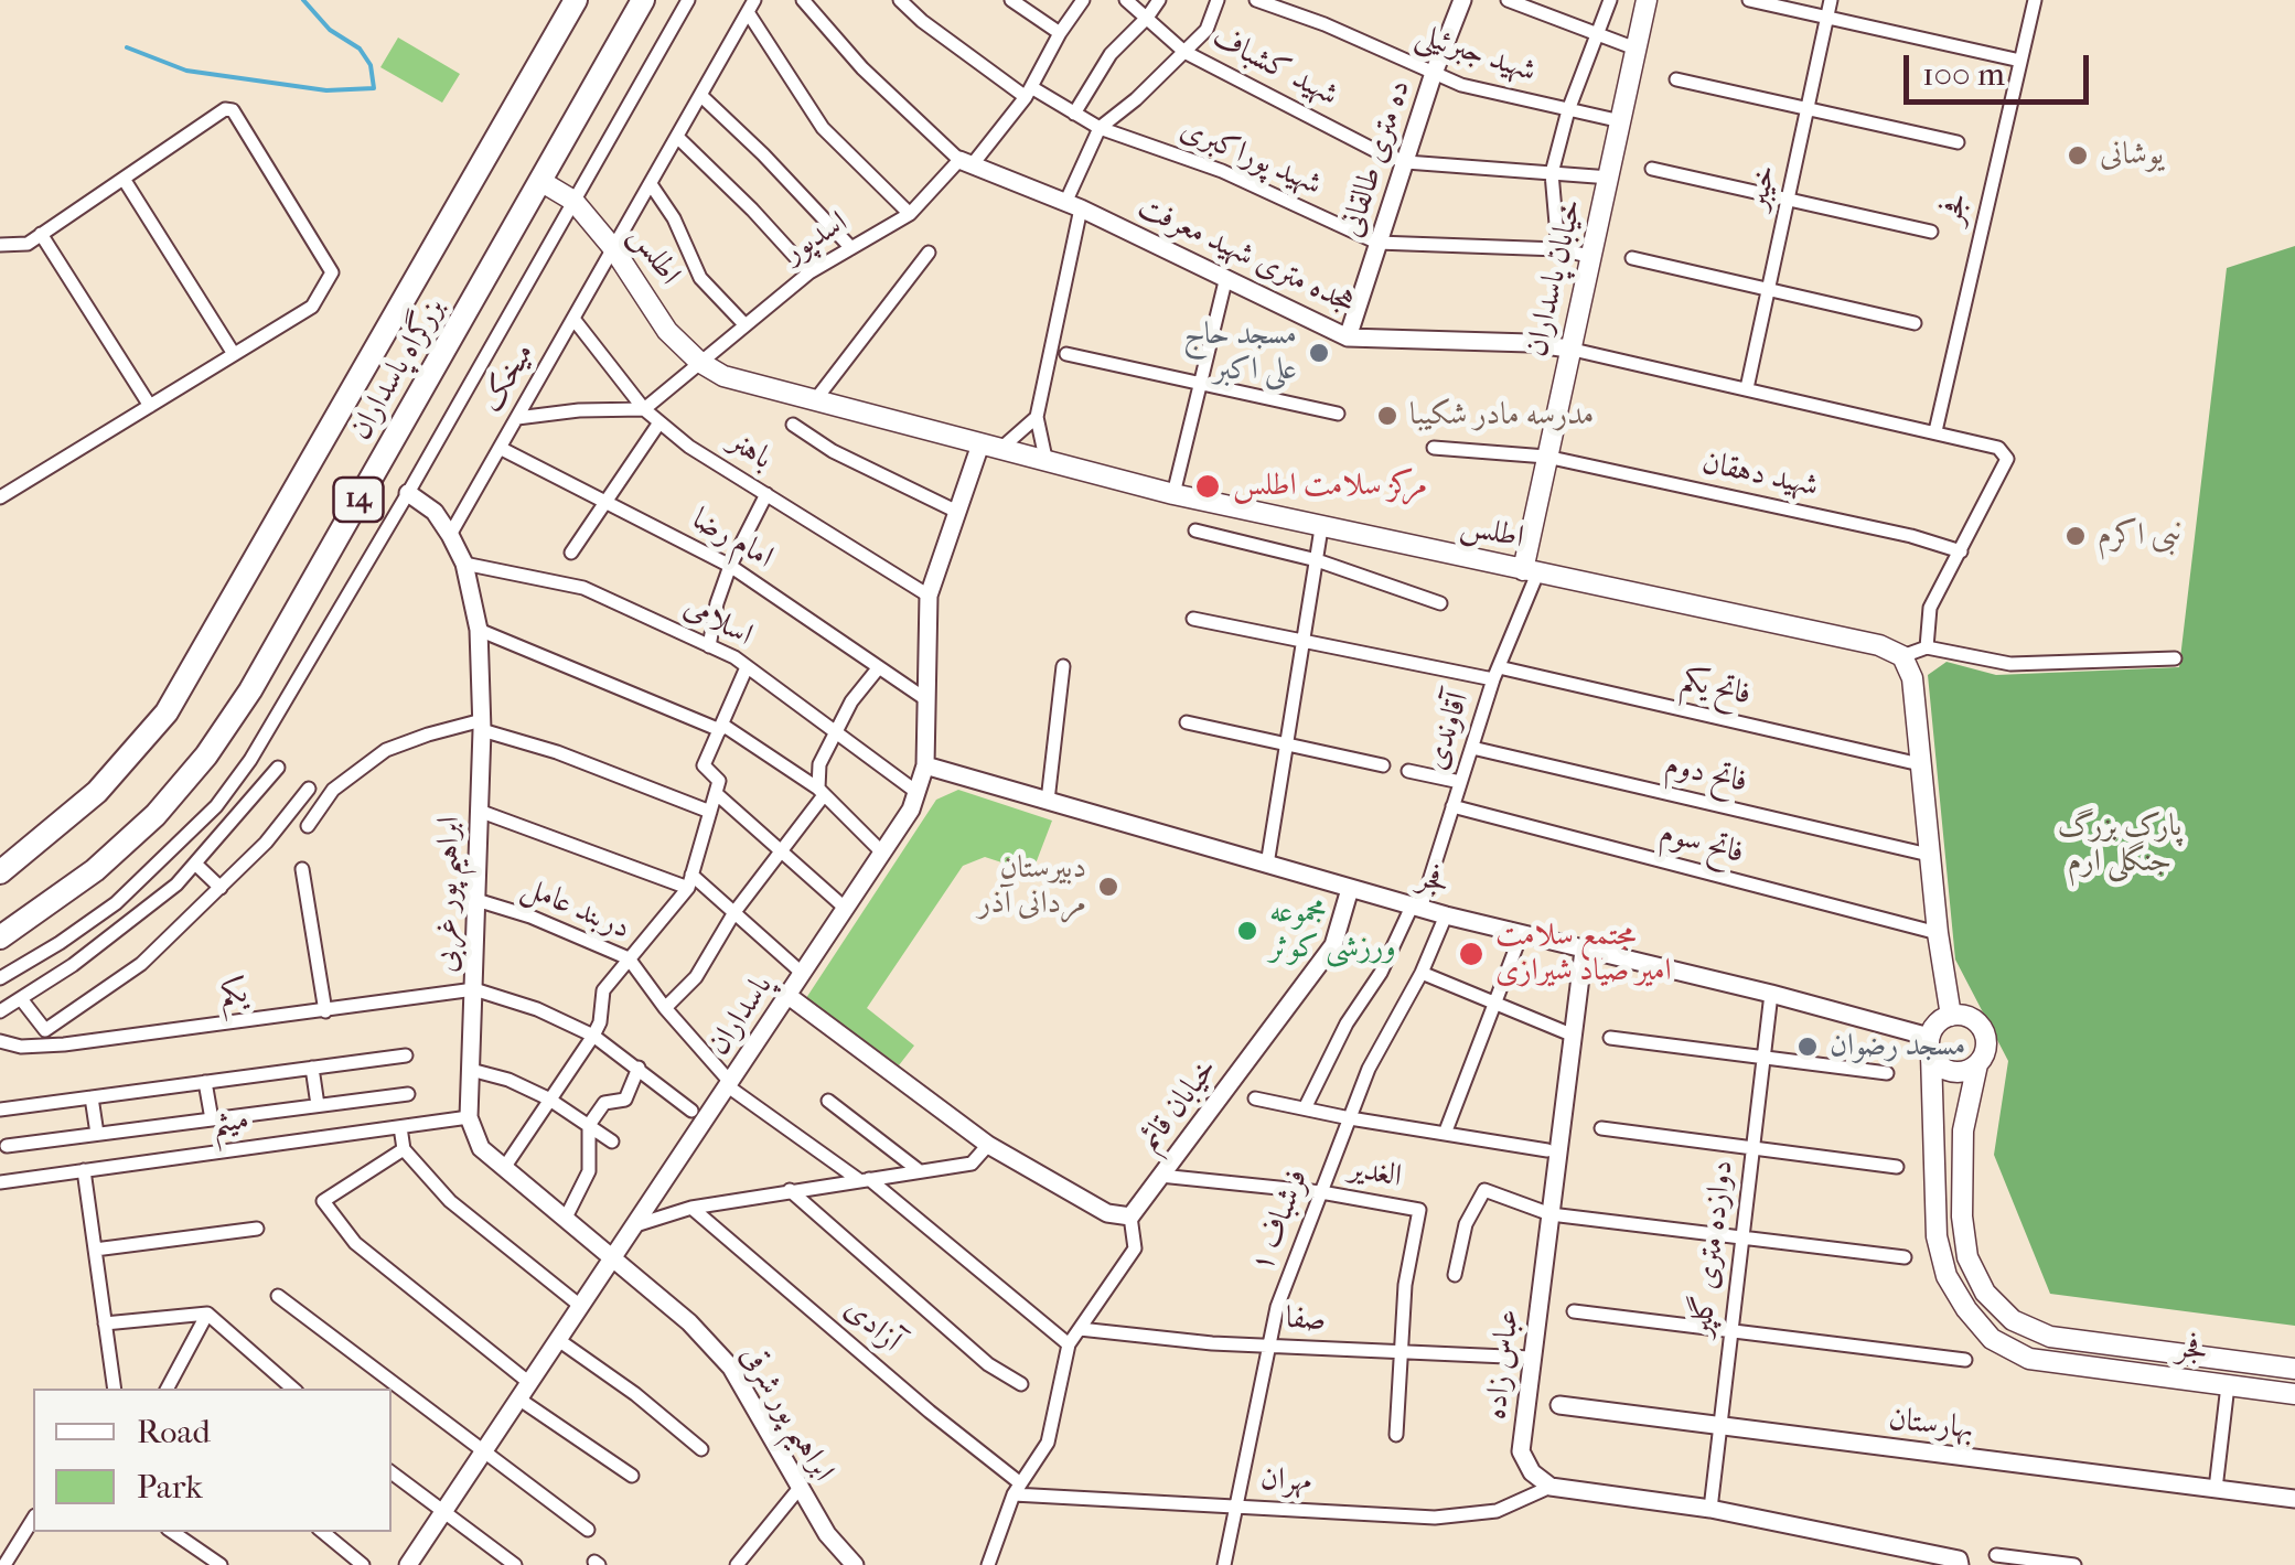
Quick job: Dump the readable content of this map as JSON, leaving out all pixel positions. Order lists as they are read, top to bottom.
{
  "streets": {
    "highway": ["بزرگراه پاسداران", "14"],
    "main road": ["فجر", "اطلس", "خیابان پاسداران"],
    "street": [
      "شهید جبرئیلی",
      "شهید کشباف",
      "شهید پوراکبری",
      "ده متری طالقانی",
      "خیبر",
      "اسدپور",
      "هجده متری شهید معرفت",
      "میخک",
      "باهنر",
      "شهید دهقان",
      "امام رضا",
      "اسلامی",
      "فاتح یکم",
      "آقاوندی",
      "فاتح دوم",
      "فاتح سوم",
      "ابراهیم پور غربی",
      "دربند عامل",
      "یکم",
      "پاسداران",
      "خیابان قائم",
      "میثم",
      "الغدیر",
      "فرشباف ۱",
      "دوازده متری گلپر",
      "صفا",
      "آزادی",
      "عباس زاده",
      "ابراهیم پور شرقی",
      "بهارستان",
      "مهران"
    ]
  },
  "crossings": [
    ["شهید جبرئیلی", "ده متری طالقانی"],
    ["شهید جبرئیلی", "خیابان پاسداران"],
    ["شهید کشباف", "ده متری طالقانی"],
    ["شهید کشباف", "خیابان پاسداران"],
    ["شهید پوراکبری", "ده متری طالقانی"],
    ["شهید پوراکبری", "اسدپور"],
    ["شهید پوراکبری", "خیابان پاسداران"],
    ["ده متری طالقانی", "هجده متری شهید معرفت"],
    ["خیبر", "هجده متری شهید معرفت"],
    ["فجر", "هجده متری شهید معرفت"],
    ["فجر", "آقاوندی"],
    ["فجر", "پاسداران"],
    ["فجر", "خیابان قائم"],
    ["فجر", "فرشباف ۱"],
    ["فجر", "دوازده متری گلپر"],
    ["فجر", "عباس زاده"],
    ["اسدپور", "اطلس"],
    ["اسدپور", "هجده متری شهید معرفت"],
    ["اسدپور", "باهنر"],
    ["اطلس", "خیابان پاسداران"],
    ["اطلس", "بزرگراه پاسداران"],
    ["اطلس", "میخک"],
    ["اطلس", "آقاوندی"],
    ["اطلس", "پاسداران"],
    ["هجده متری شهید معرفت", "خیابان پاسداران"],
    ["هجده متری شهید معرفت", "شهید دهقان"],
    ["خیابان پاسداران", "شهید دهقان"],
    ["خیابان پاسداران", "آقاوندی"],
    ["میخک", "باهنر"],
    ["میخک", "امام رضا"],
    ["میخک", "ابراهیم پور غربی"],
    ["باهنر", "پاسداران"],
    ["امام رضا", "پاسداران"],
    ["اسلامی", "ابراهیم پور غربی"],
    ["اسلامی", "پاسداران"],
    ["فاتح یکم", "آقاوندی"],
    ["آقاوندی", "فاتح دوم"],
    ["آقاوندی", "فاتح سوم"],
    ["ابراهیم پور غربی", "دربند عامل"],
    ["ابراهیم پور غربی", "یکم"],
    ["ابراهیم پور غربی", "میثم"],
    ["دربند عامل", "پاسداران"],
    ["پاسداران", "ابراهیم پور شرقی"],
    ["خیابان قائم", "الغدیر"],
    ["الغدیر", "فرشباف ۱"],
    ["الغدیر", "صفا"],
    ["فرشباف ۱", "صفا"],
    ["فرشباف ۱", "مهران"],
    ["دوازده متری گلپر", "بهارستان"],
    ["صفا", "عباس زاده"],
    ["آزادی", "مهران"],
    ["عباس زاده", "مهران"]
  ],
  "parks": ["پارک بزرگ جنگلی ارم"],
  "places": [
    "یوشانی",
    "مسجد حاج علی اکبر",
    "مدرسه مادر شکیبا",
    "مرکز سلامت اطلس",
    "نبی اکرم",
    "دبیرستان مردانی آذر",
    "مجموعه ورزشی کوثر",
    "مجتمع سلامت امیر صیاد شیرازی",
    "مسجد رضوان"
  ],
  "legend": ["Road", "Park"],
  "scale_bar": "100 m"
}
